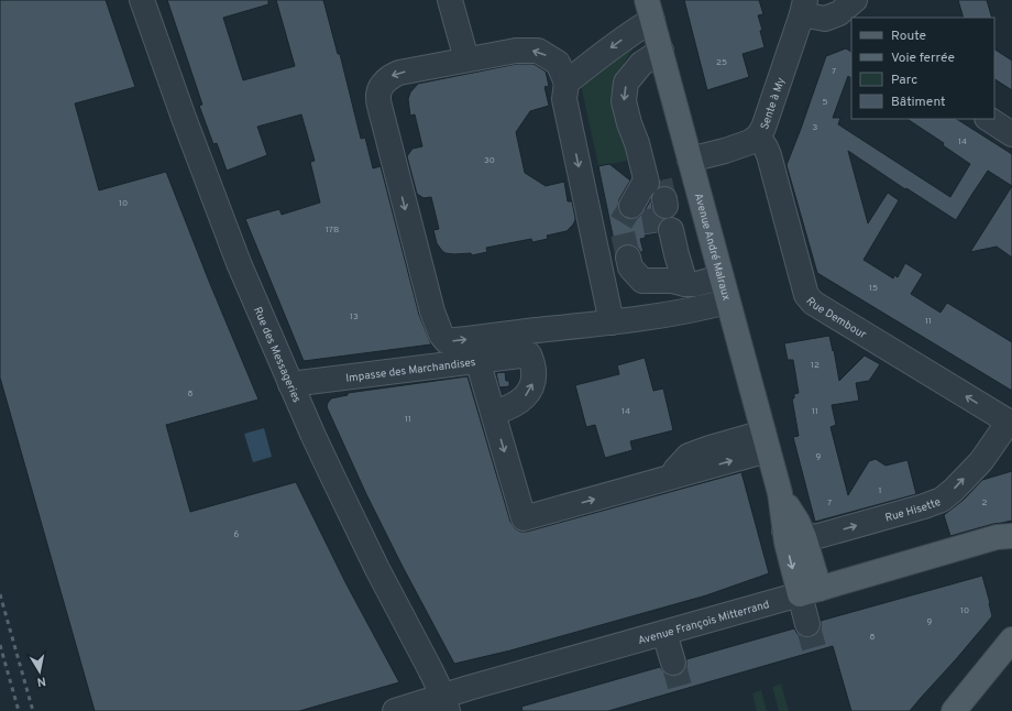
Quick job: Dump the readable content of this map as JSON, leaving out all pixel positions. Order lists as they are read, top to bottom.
{
  "streets": {
    "main road": ["Avenue André Malraux", "Avenue François Mitterrand"],
    "street": [
      "Sente à My",
      "Rue Dembour",
      "Rue des Messageries",
      "Impasse des Marchandises",
      "Rue Hisette"
    ]
  },
  "crossings": [
    ["Sente à My", "Avenue André Malraux"],
    ["Sente à My", "Rue Dembour"],
    ["Avenue André Malraux", "Rue Hisette"],
    ["Avenue André Malraux", "Avenue François Mitterrand"],
    ["Rue Dembour", "Rue Hisette"],
    ["Rue des Messageries", "Impasse des Marchandises"],
    ["Rue des Messageries", "Avenue François Mitterrand"]
  ],
  "one_way": ["Rue Dembour", "Rue Hisette"],
  "house_numbers": [
    "25",
    "7",
    "5",
    "3",
    "14",
    "30",
    "10",
    "17B",
    "15",
    "13",
    "11",
    "12",
    "8",
    "14",
    "11",
    "11",
    "9",
    "1",
    "7",
    "2",
    "6",
    "10",
    "9",
    "8"
  ],
  "legend": [
    "Route",
    "Voie ferrée",
    "Parc",
    "Bâtiment"
  ],
  "north": "bottom"
}
